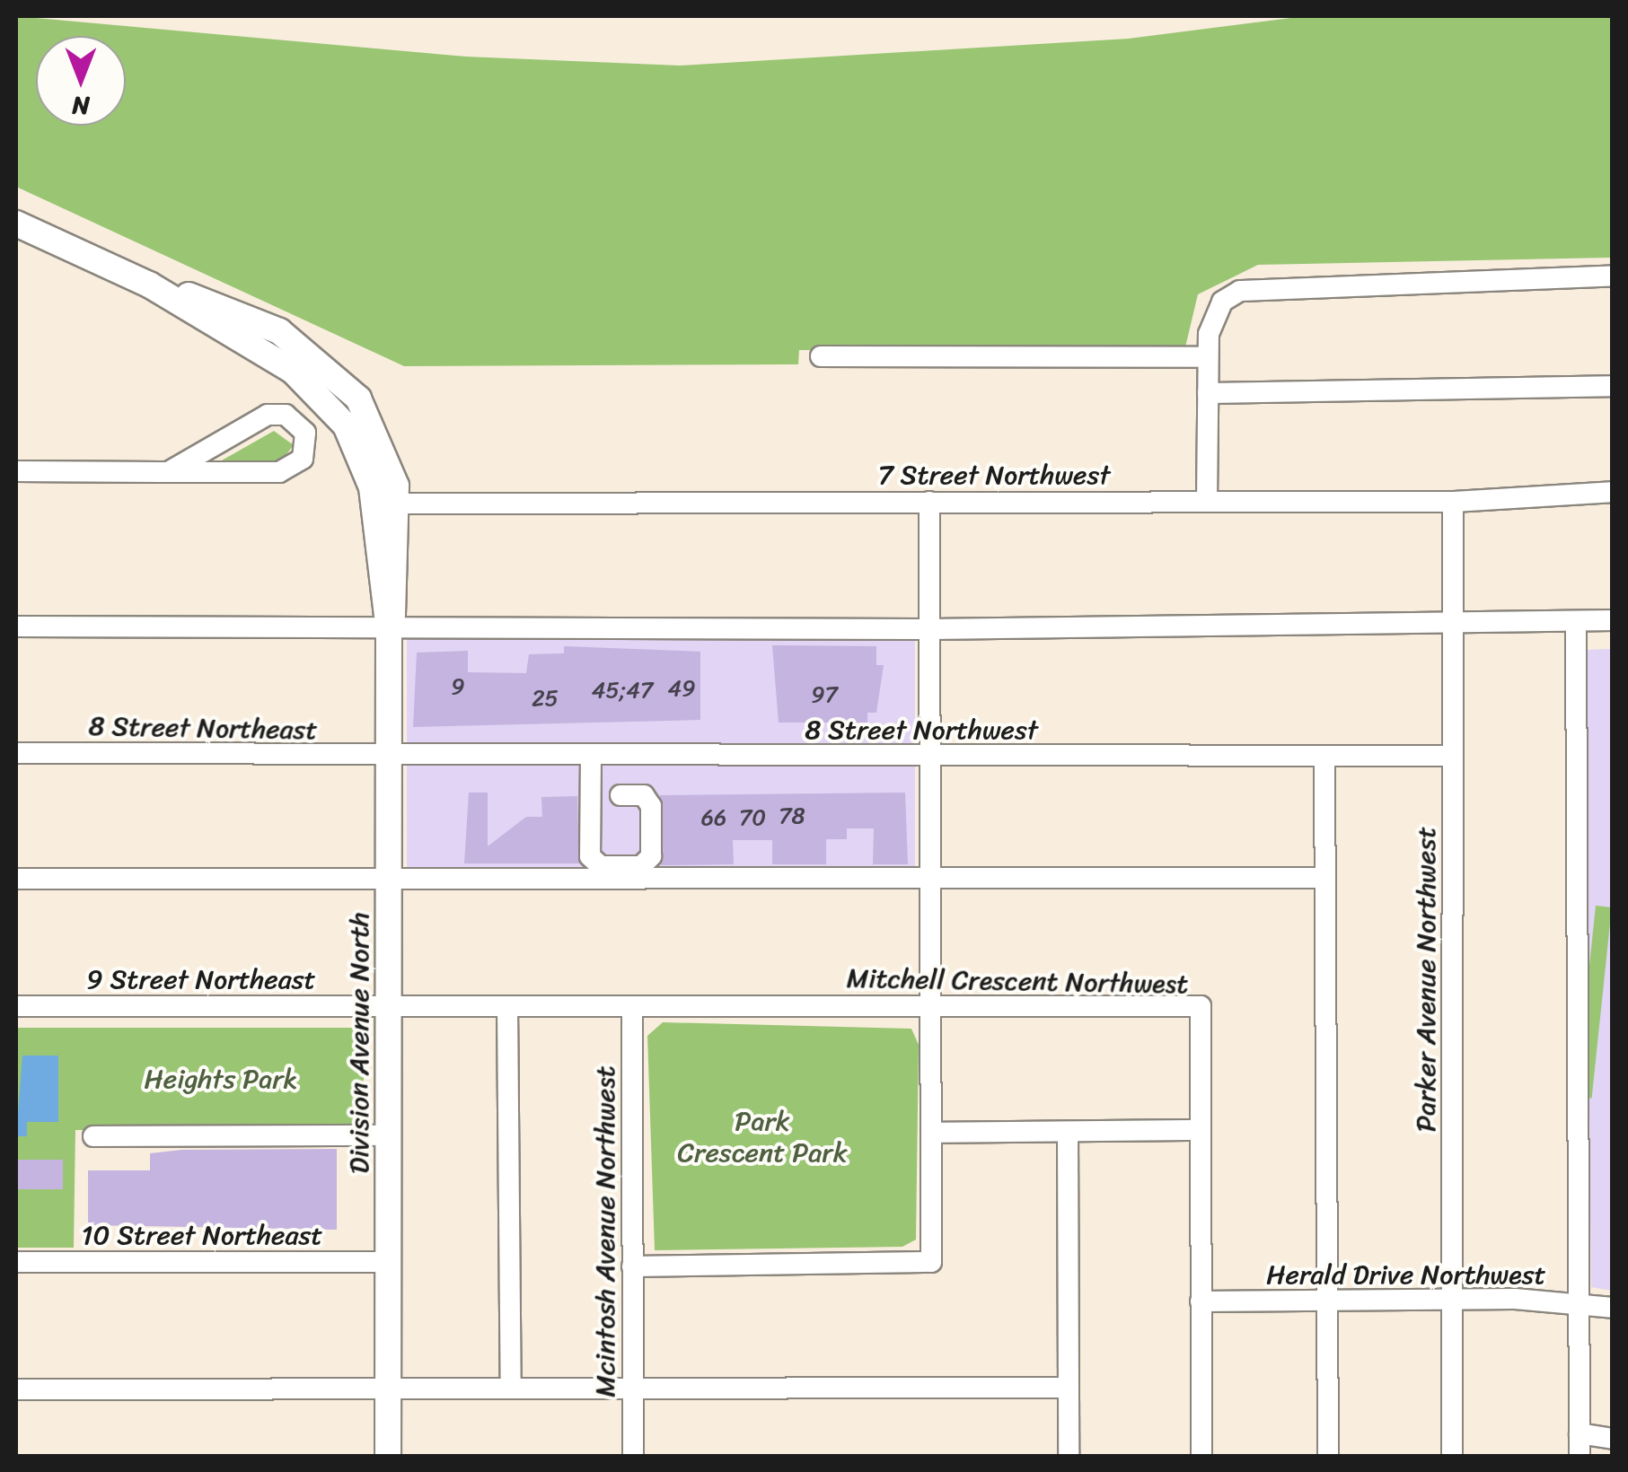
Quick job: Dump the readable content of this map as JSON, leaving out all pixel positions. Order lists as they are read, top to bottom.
{
  "streets": {
    "main road": ["Division Avenue North"],
    "street": [
      "7 Street Northwest",
      "8 Street Northeast",
      "8 Street Northwest",
      "9 Street Northeast",
      "Parker Avenue Northwest",
      "Mitchell Crescent Northwest",
      "Mcintosh Avenue Northwest",
      "10 Street Northeast",
      "Herald Drive Northwest"
    ]
  },
  "crossings": [
    ["7 Street Northwest", "Parker Avenue Northwest"],
    ["7 Street Northwest", "Division Avenue North"],
    ["8 Street Northeast", "8 Street Northwest"],
    ["8 Street Northeast", "Division Avenue North"],
    ["8 Street Northwest", "Parker Avenue Northwest"],
    ["8 Street Northwest", "Division Avenue North"],
    ["9 Street Northeast", "Mitchell Crescent Northwest"],
    ["9 Street Northeast", "Division Avenue North"],
    ["Parker Avenue Northwest", "Herald Drive Northwest"],
    ["Mitchell Crescent Northwest", "Division Avenue North"],
    ["Mitchell Crescent Northwest", "Mcintosh Avenue Northwest"],
    ["Mitchell Crescent Northwest", "Herald Drive Northwest"],
    ["Division Avenue North", "10 Street Northeast"]
  ],
  "parks": ["Heights Park", "Park Crescent Park"],
  "house_numbers": [
    "9",
    "49",
    "45;47",
    "97",
    "25",
    "78",
    "66",
    "70"
  ],
  "north": "bottom"
}
